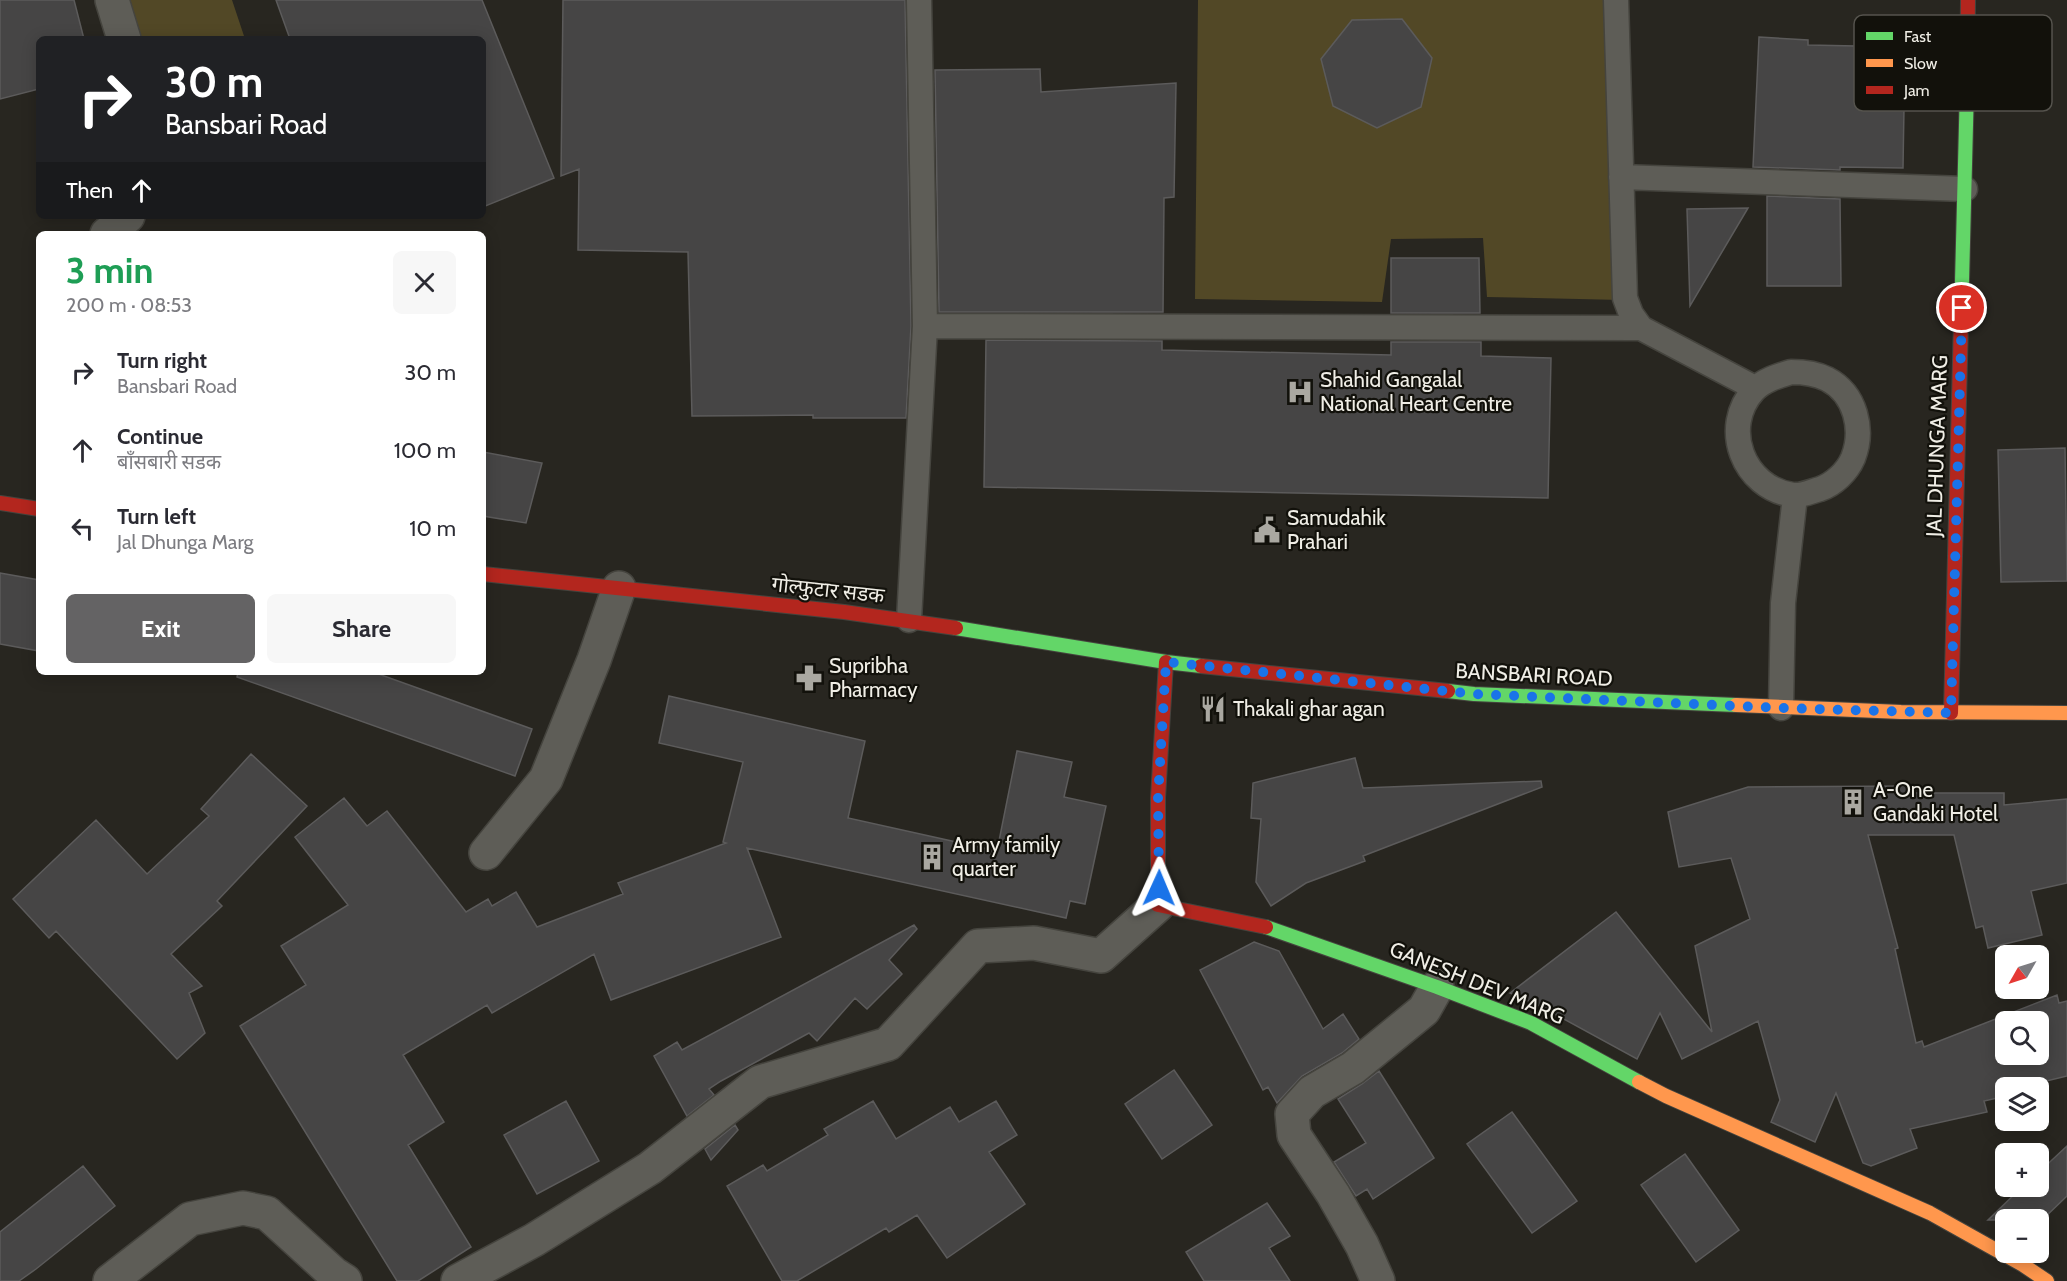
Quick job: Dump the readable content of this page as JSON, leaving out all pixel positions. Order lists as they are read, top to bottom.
{
  "streets": {
    "street": [
      "JAL DHUNGA MARG",
      "गोल्फुटार सडक",
      "BANSBARI ROAD",
      "GANESH DEV MARG"
    ]
  },
  "crossings": [
    ["JAL DHUNGA MARG", "BANSBARI ROAD"],
    ["गोल्फुटार सडक", "BANSBARI ROAD"]
  ],
  "places": {
    "hospital": ["Shahid Gangalal National Heart Centre"],
    "public building": ["Samudahik Prahari"],
    "pharmacy": ["Supribha Pharmacy"],
    "restaurant": ["Thakali ghar agan"],
    "building": ["A-One Gandaki Hotel", "Army family quarter"]
  },
  "legend": ["Fast", "Slow", "Jam"],
  "north": "bottom left",
  "page": {
    "turn": ["30 m", "Bansbari Road"],
    "then": "Then",
    "heading": ["3 min", "200 m · 08:53"],
    "list": [
      {
        "name": "Turn right",
        "note": "Bansbari Road",
        "value": "30 m"
      },
      {
        "name": "Continue",
        "note": "बाँसबारी सडक",
        "value": "100 m"
      },
      {
        "name": "Turn left",
        "note": "Jal Dhunga Marg",
        "value": "10 m"
      }
    ],
    "buttons": ["Exit", "Share"],
    "map_buttons": ["+", "−"]
  }
}
